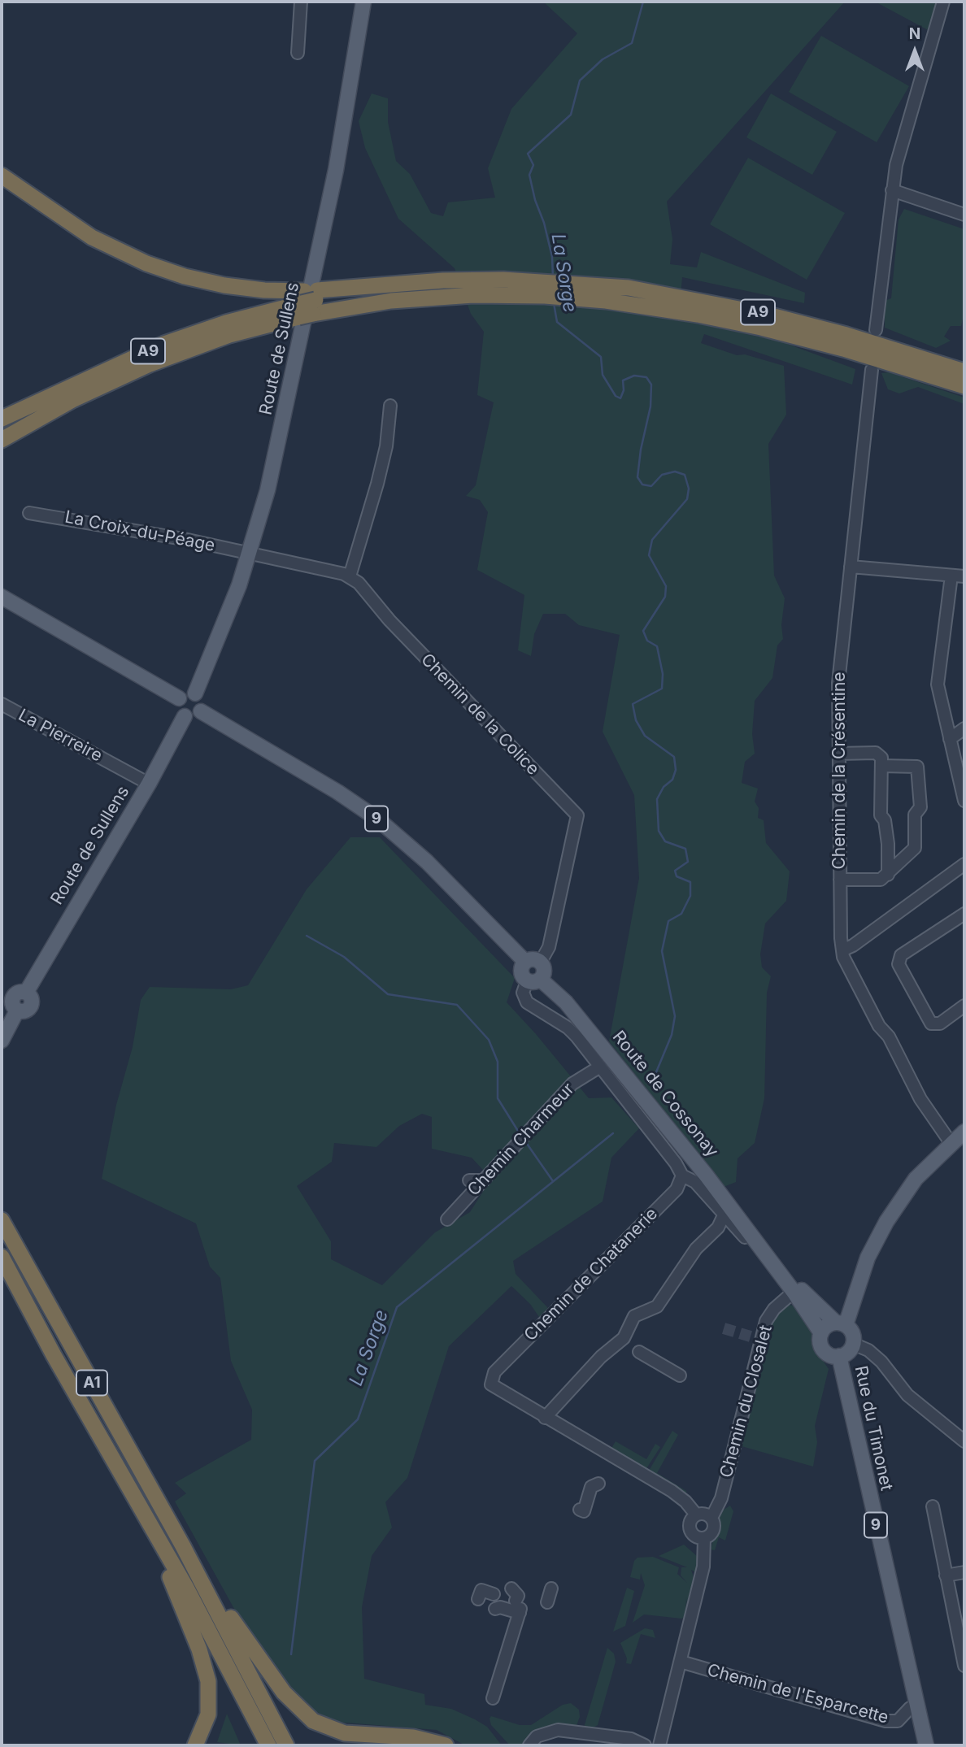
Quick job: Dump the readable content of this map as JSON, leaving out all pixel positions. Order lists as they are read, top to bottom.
{
  "streets": {
    "highway": ["A9", "A1"],
    "main road": [
      "Route de Sullens",
      "9",
      "Route de Cossonay",
      "Rue du Timonet"
    ],
    "street": [
      "La Croix-du-Péage",
      "Chemin de la Colice",
      "La Pierreire",
      "Chemin de la Crésentine",
      "Chemin Charmeur",
      "Chemin de Chatanerie",
      "Chemin du Closalet",
      "Chemin de l'Esparcette"
    ]
  },
  "crossings": [
    ["Route de Sullens", "La Croix-du-Péage"],
    ["Route de Sullens", "La Pierreire"],
    ["Route de Sullens", "9"],
    ["Chemin de la Colice", "9"],
    ["Chemin de la Colice", "Route de Cossonay"],
    ["9", "Route de Cossonay"],
    ["Route de Cossonay", "Chemin du Closalet"],
    ["Route de Cossonay", "Rue du Timonet"],
    ["Chemin de Chatanerie", "Chemin du Closalet"],
    ["Rue du Timonet", "Chemin de l'Esparcette"]
  ],
  "water": ["La Sorge"],
  "north": "top"
}
